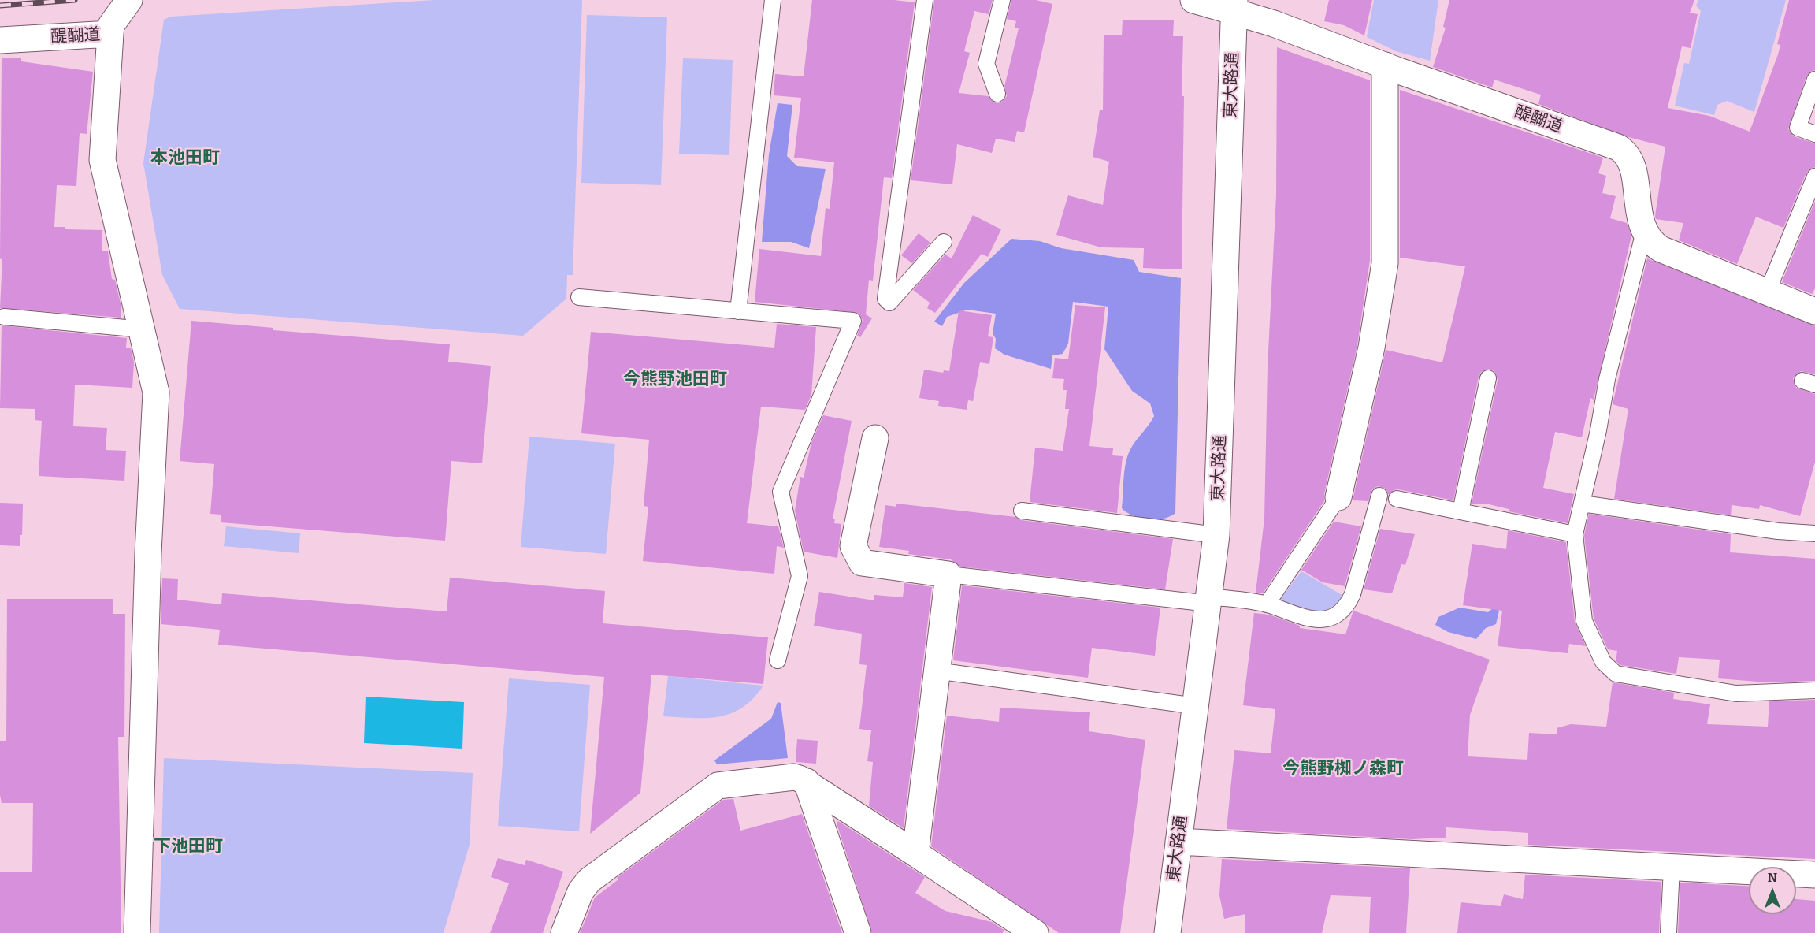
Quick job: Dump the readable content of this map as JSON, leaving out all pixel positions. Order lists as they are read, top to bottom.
{
  "streets": {
    "street": ["醍醐道", "東大路通"]
  },
  "crossings": [
    ["醍醐道", "東大路通"]
  ],
  "districts": [
    "本池田町",
    "今熊野池田町",
    "今熊野椥ノ森町",
    "下池田町"
  ],
  "north": "top"
}
